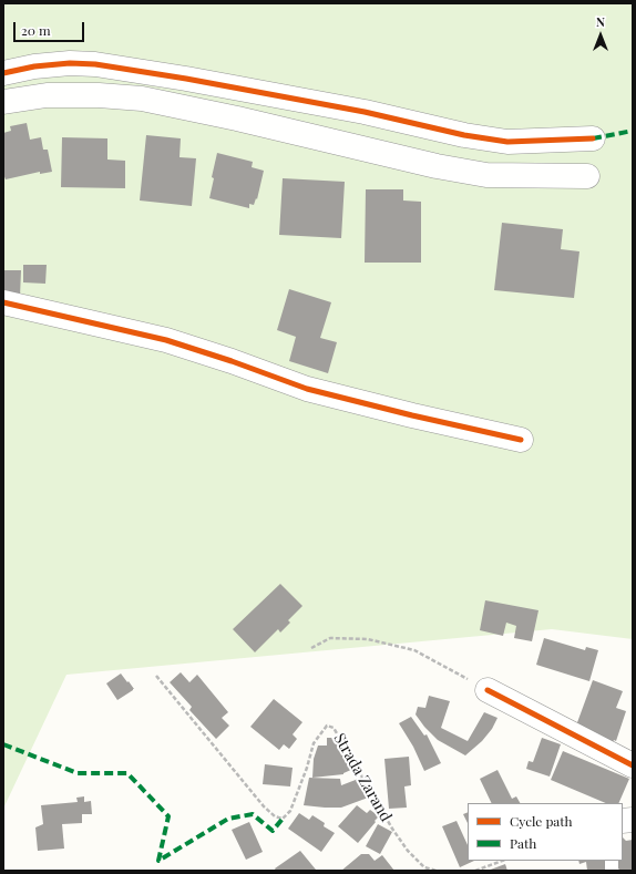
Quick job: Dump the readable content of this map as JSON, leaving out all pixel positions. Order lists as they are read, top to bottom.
{
  "streets": {
    "path": ["Strada Zarand"]
  },
  "legend": ["Cycle path", "Path"],
  "scale_bar": "20 m",
  "north": "top"
}
